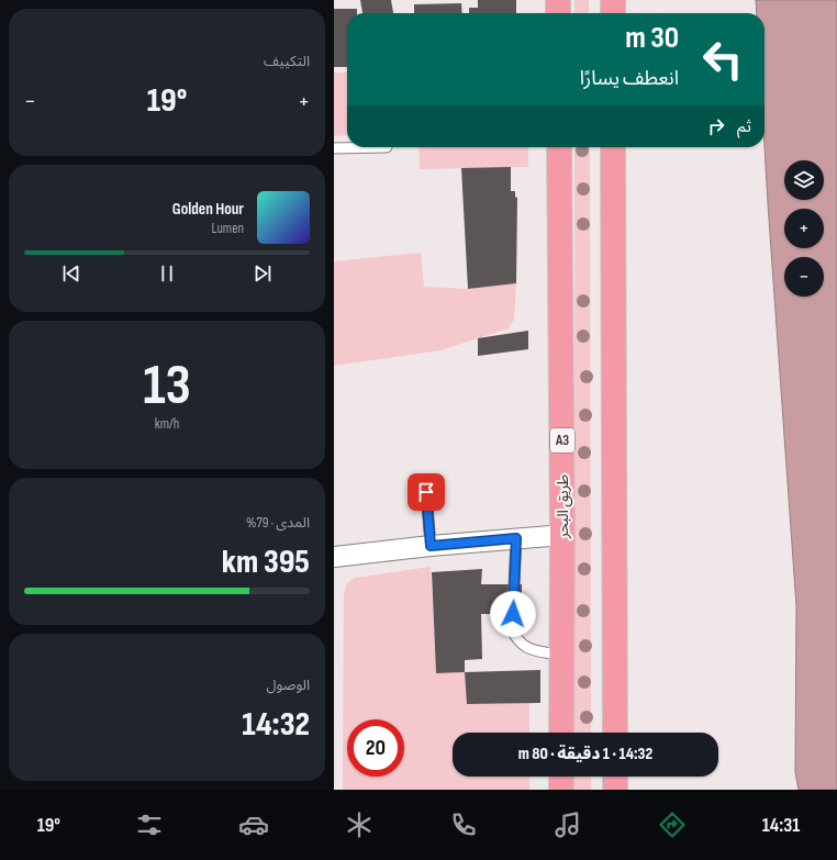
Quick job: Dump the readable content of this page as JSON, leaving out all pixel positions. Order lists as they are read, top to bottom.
{
  "streets": {
    "highway": ["A3", "طريق البحر"]
  },
  "page": {
    "tile": [
      "التكييف",
      ["13", "km/h"],
      ["المدى · 79%", "395 km"],
      ["الوصول", "14:32"]
    ],
    "turn": ["30 m", "انعطف يسارًا"],
    "heat": ["−", "19°", "+"],
    "then": "ثم",
    "map_buttons": ["+", "−"],
    "song": ["Golden Hour", "Lumen"],
    "limit": "20",
    "trip": "14:32 · 1 دقيقة · 80 m",
    "tabs": ["14:31", "19°"]
  }
}
